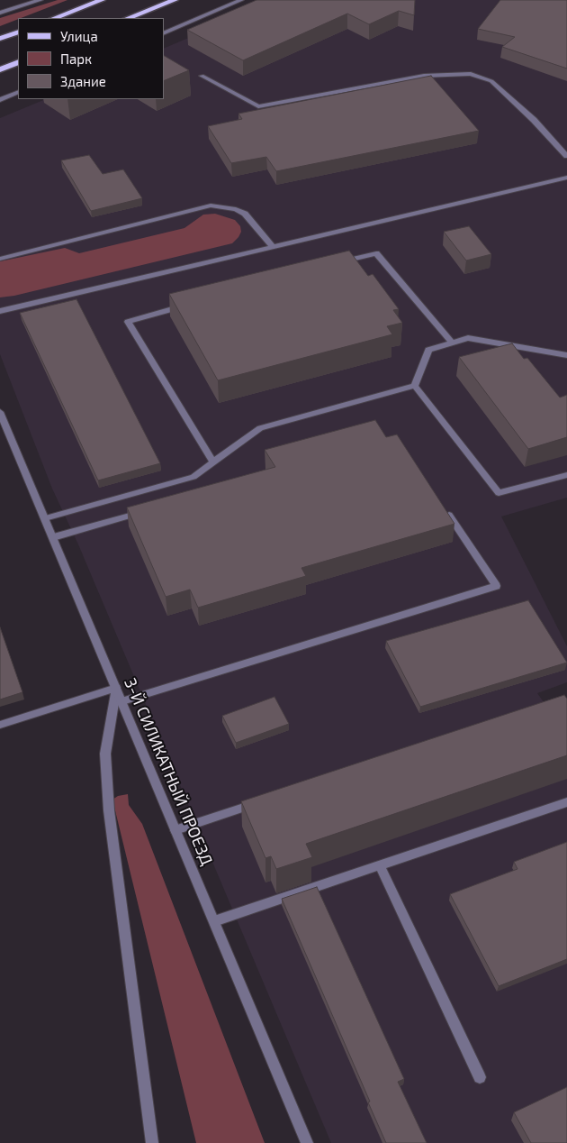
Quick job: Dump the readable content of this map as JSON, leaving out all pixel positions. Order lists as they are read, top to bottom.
{
  "streets": {
    "street": ["3-Й СИЛИКАТНЫЙ ПРОЕЗД"]
  },
  "legend": ["Улица", "Парк", "Здание"]
}
